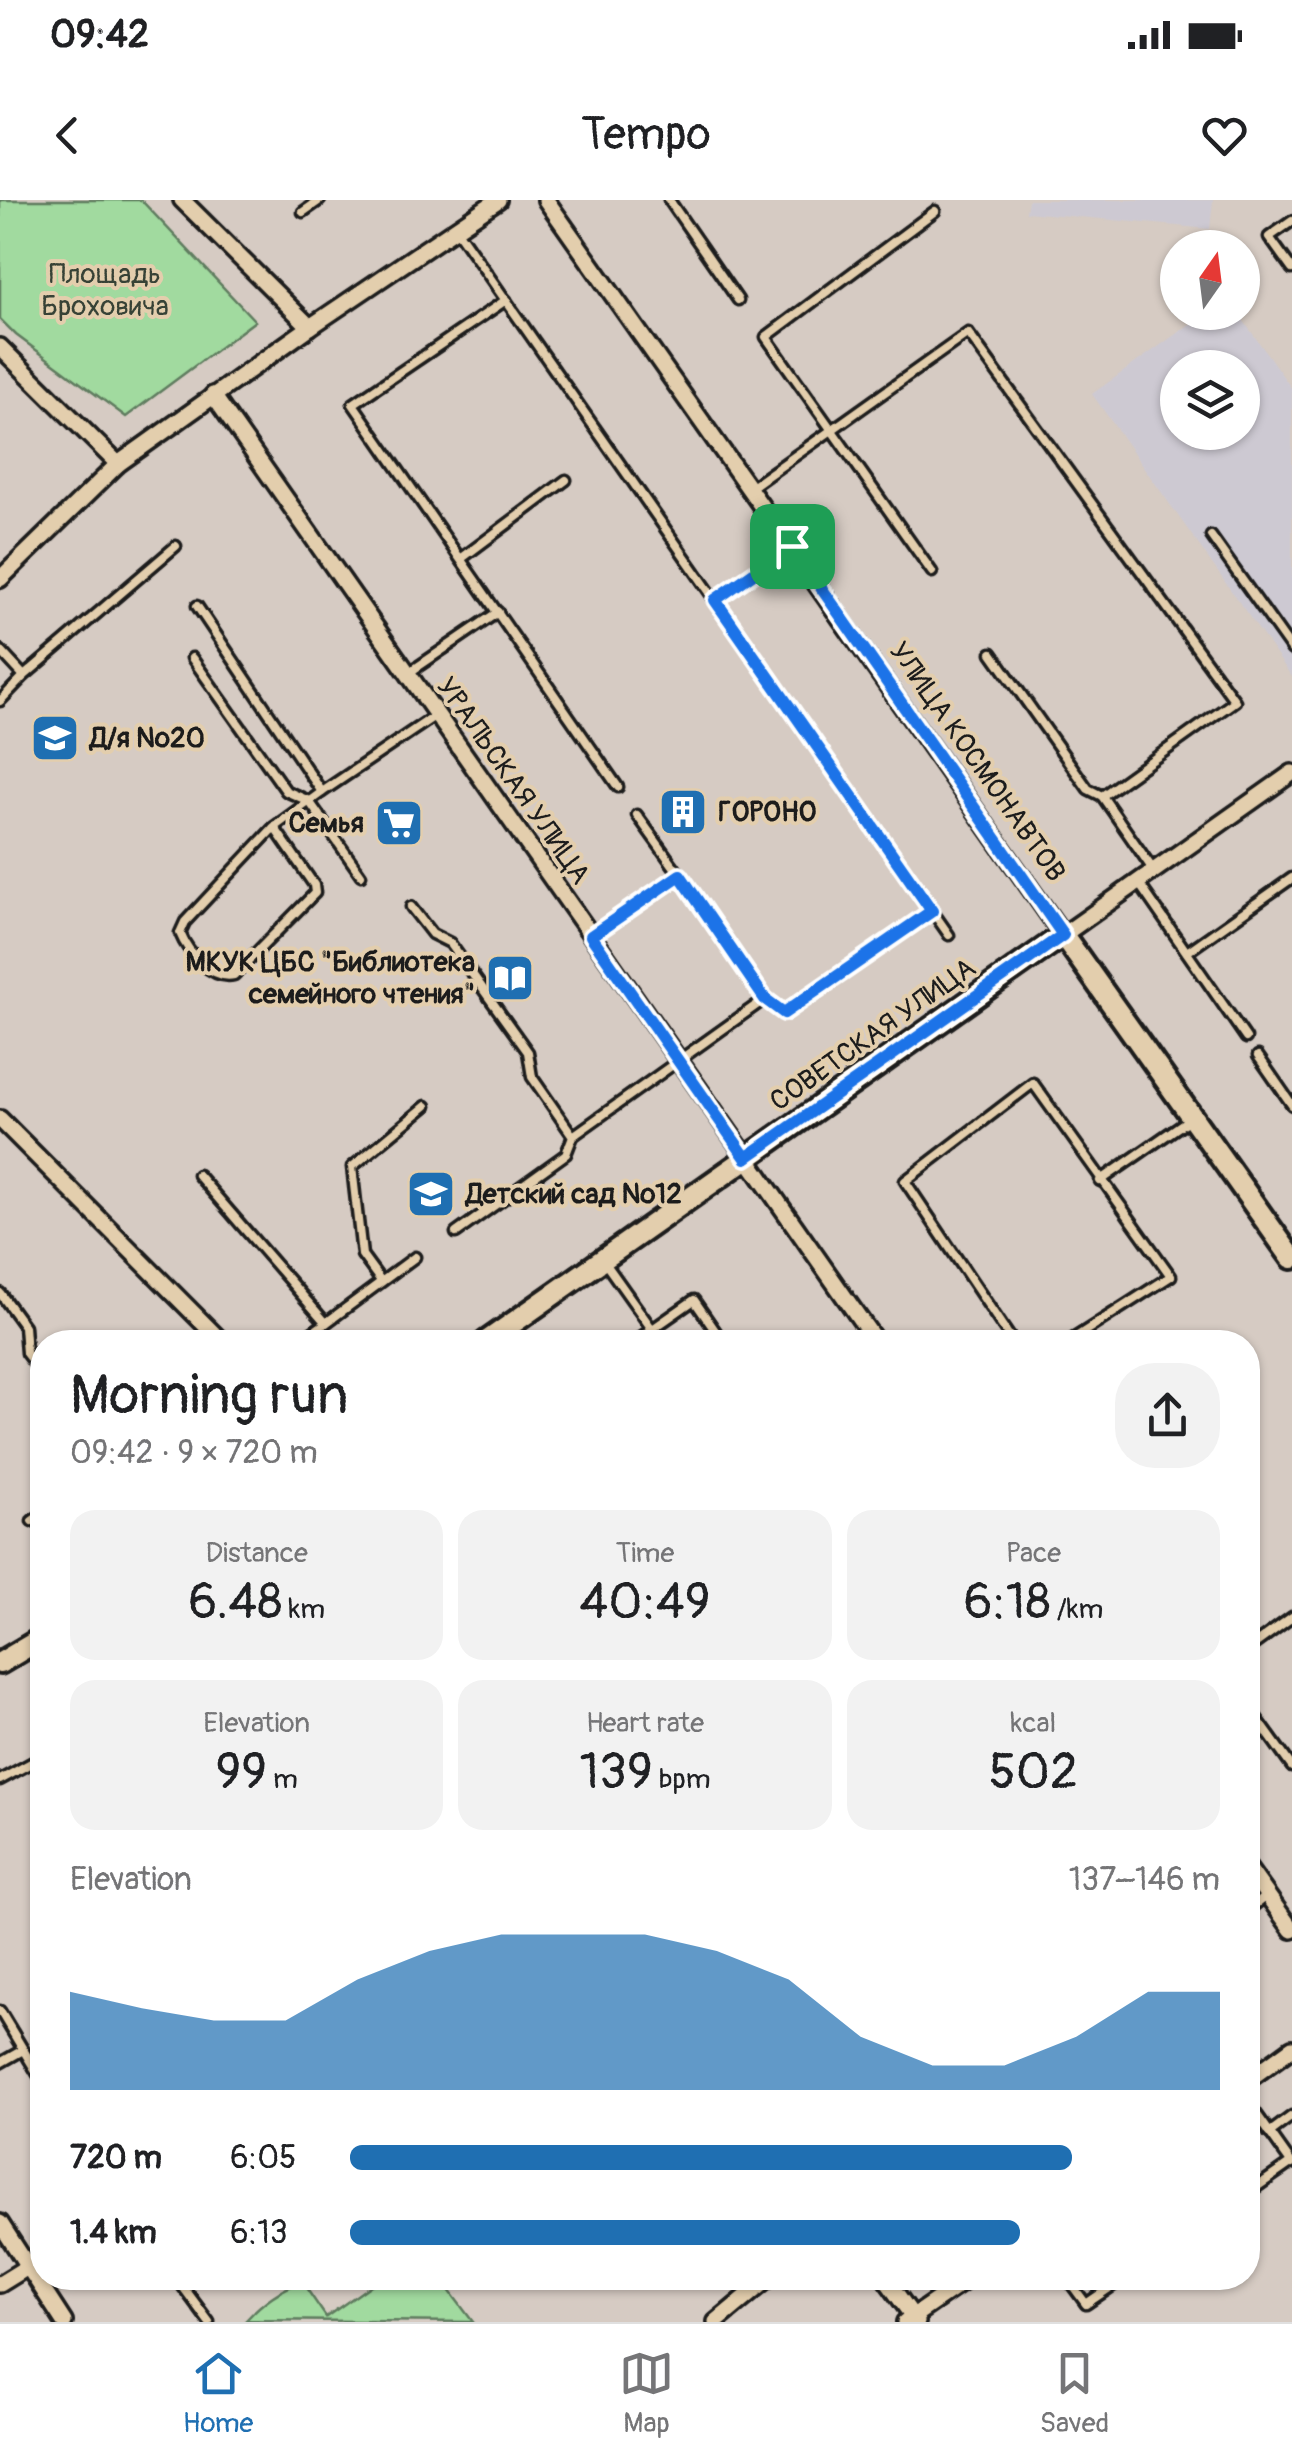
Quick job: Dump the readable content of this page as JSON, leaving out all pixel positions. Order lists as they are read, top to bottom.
{
  "streets": {
    "street": ["УЛИЦА КОСМОНАВТОВ", "УРАЛЬСКАЯ УЛИЦА", "СОВЕТСКАЯ УЛИЦА"]
  },
  "crossings": [
    ["УЛИЦА КОСМОНАВТОВ", "СОВЕТСКАЯ УЛИЦА"],
    ["УРАЛЬСКАЯ УЛИЦА", "СОВЕТСКАЯ УЛИЦА"]
  ],
  "parks": ["Площадь Броховича"],
  "places": {
    "school or university": ["Д/я №20", "Детский сад №12"],
    "building": ["ГОРОНО"],
    "supermarket": ["Семья"],
    "library": ["МКУК ЦБС \"Библиотека семейного чтения\""]
  },
  "north": "top",
  "page": {
    "status": "09:42",
    "header": "Tempo",
    "heading": ["Morning run", "09:42 · 9 × 720 m"],
    "stats": [
      ["Distance", "6.48 km"],
      ["Time", "40:49"],
      ["Pace", "6:18 /km"],
      ["Elevation", "99 m"],
      ["Heart rate", "139 bpm"],
      ["kcal", "502"]
    ],
    "chart": ["Elevation", "137–146 m"],
    "list": [
      {
        "name": "720 m",
        "note": "6:05"
      },
      {
        "name": "1.4 km",
        "note": "6:13"
      }
    ],
    "tabs": ["Home", "Map", "Saved"]
  }
}
